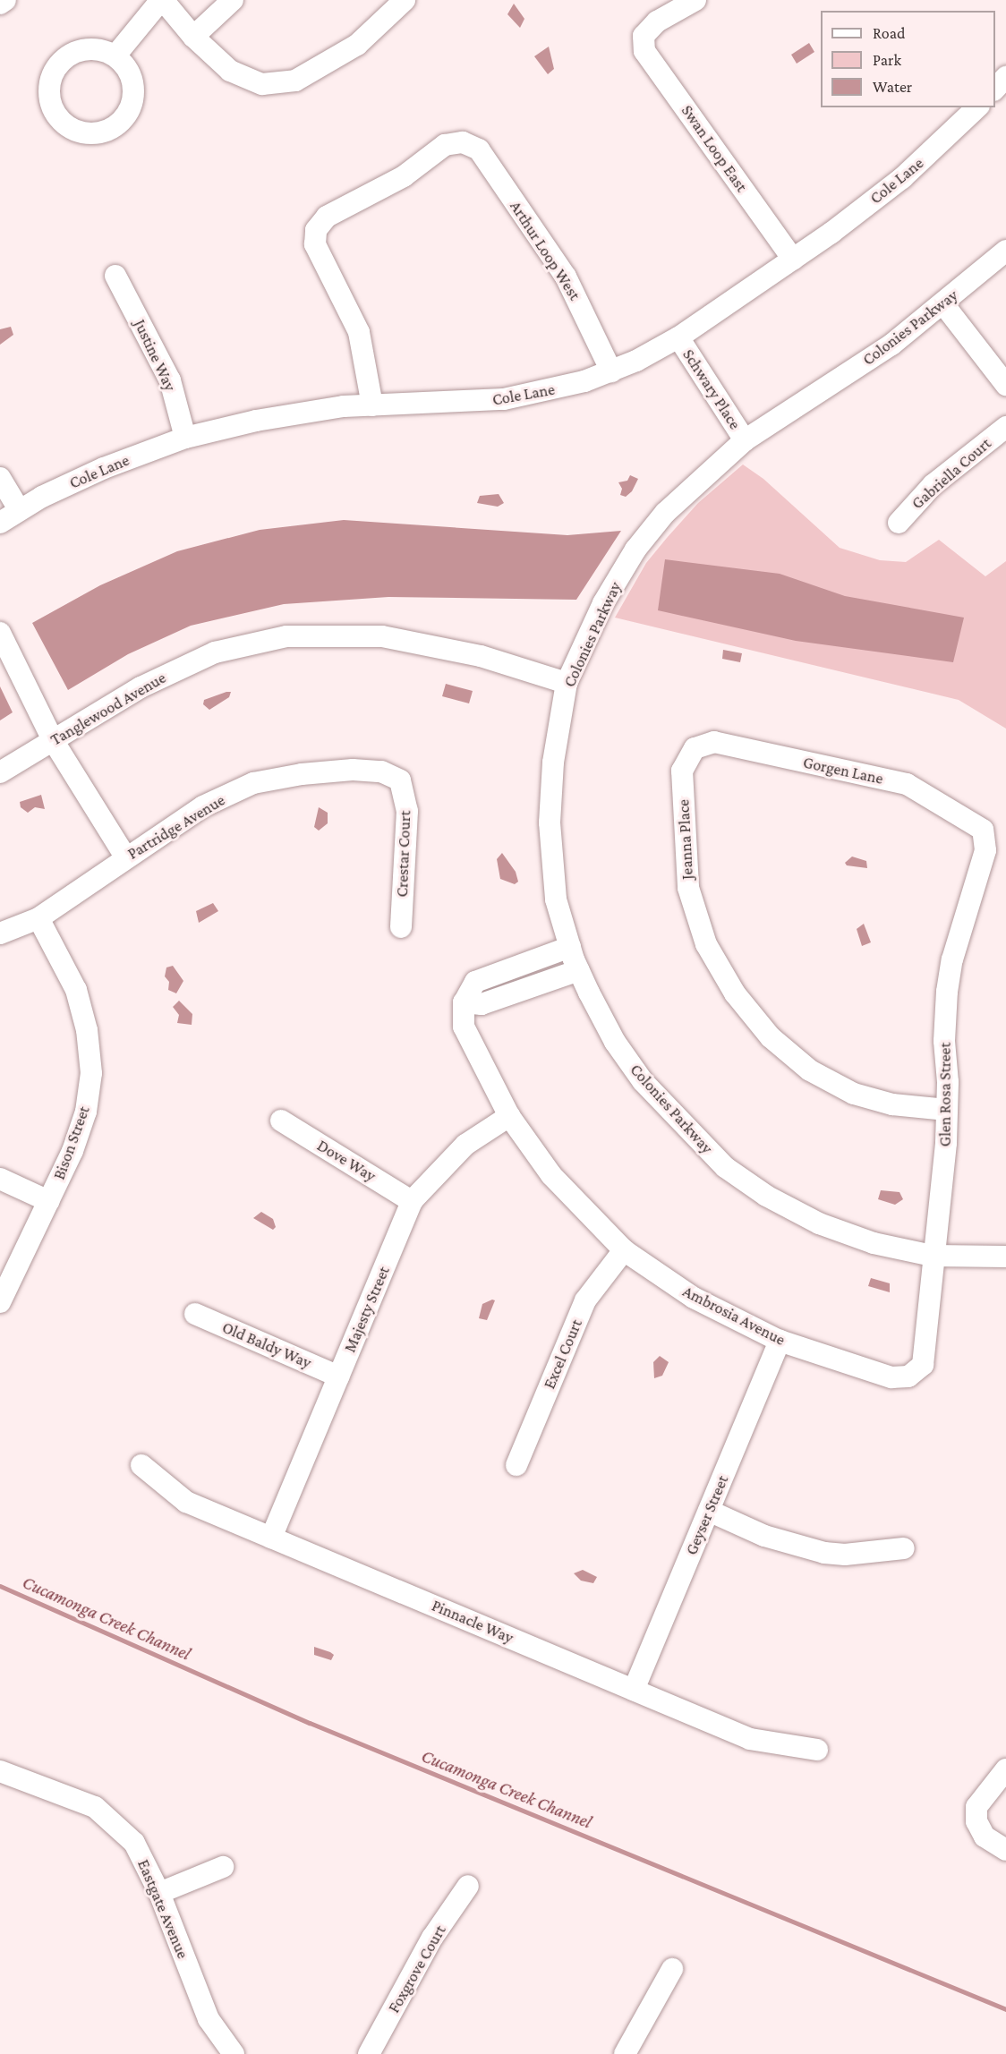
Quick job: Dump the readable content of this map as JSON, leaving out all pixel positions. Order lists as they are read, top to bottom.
{
  "streets": {
    "street": [
      "Swan Loop East",
      "Cole Lane",
      "Arthur Loop West",
      "Colonies Parkway",
      "Justine Way",
      "Schwary Place",
      "Gabriella Court",
      "Tanglewood Avenue",
      "Gorgen Lane",
      "Partridge Avenue",
      "Jeanna Place",
      "Crestar Court",
      "Glen Rosa Street",
      "Bison Street",
      "Dove Way",
      "Majesty Street",
      "Ambrosia Avenue",
      "Old Baldy Way",
      "Excel Court",
      "Geyser Street",
      "Pinnacle Way",
      "Eastgate Avenue",
      "Foxgrove Court"
    ]
  },
  "crossings": [
    ["Swan Loop East", "Cole Lane"],
    ["Cole Lane", "Arthur Loop West"],
    ["Cole Lane", "Justine Way"],
    ["Cole Lane", "Schwary Place"],
    ["Colonies Parkway", "Schwary Place"],
    ["Colonies Parkway", "Tanglewood Avenue"],
    ["Colonies Parkway", "Glen Rosa Street"],
    ["Gorgen Lane", "Jeanna Place"],
    ["Gorgen Lane", "Glen Rosa Street"],
    ["Partridge Avenue", "Crestar Court"],
    ["Partridge Avenue", "Bison Street"],
    ["Jeanna Place", "Glen Rosa Street"],
    ["Glen Rosa Street", "Ambrosia Avenue"],
    ["Dove Way", "Majesty Street"],
    ["Majesty Street", "Ambrosia Avenue"],
    ["Majesty Street", "Old Baldy Way"],
    ["Majesty Street", "Pinnacle Way"],
    ["Ambrosia Avenue", "Excel Court"],
    ["Ambrosia Avenue", "Geyser Street"],
    ["Geyser Street", "Pinnacle Way"]
  ],
  "water": ["Cucamonga Creek Channel"],
  "legend": ["Road", "Park", "Water"]
}
